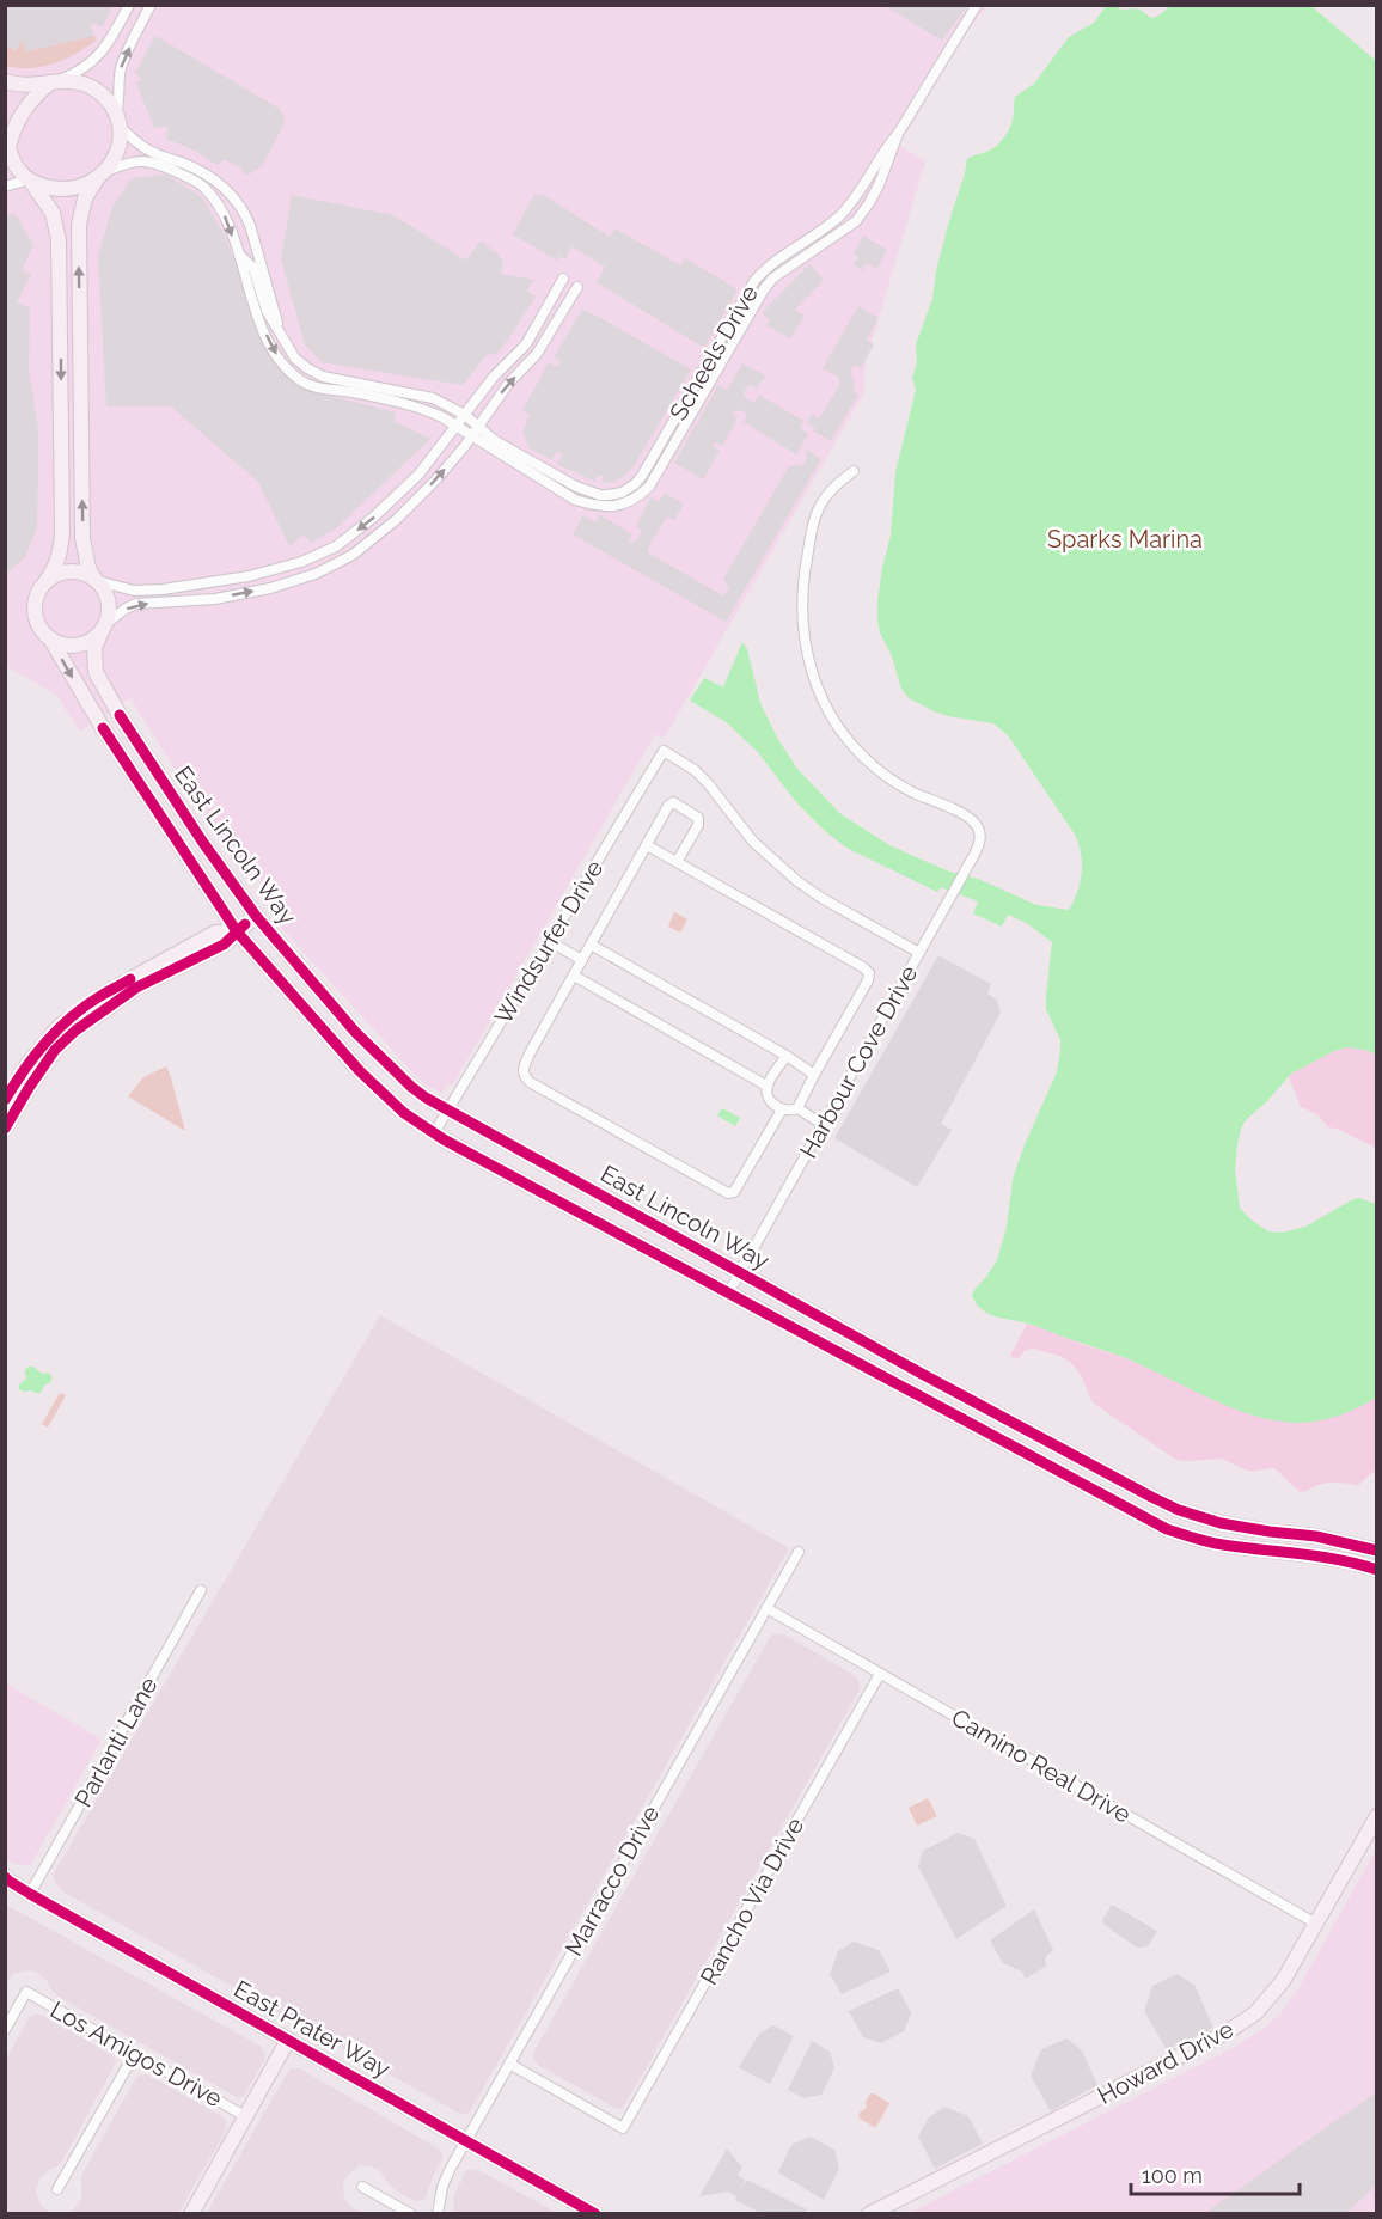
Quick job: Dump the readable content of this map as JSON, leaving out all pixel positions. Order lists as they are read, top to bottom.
{
  "streets": {
    "street": [
      "Scheels Drive",
      "East Lincoln Way",
      "Windsurfer Drive",
      "Harbour Cove Drive",
      "Parlanti Lane",
      "Camino Real Drive",
      "Marracco Drive",
      "Rancho Via Drive",
      "East Prater Way",
      "Los Amigos Drive",
      "Howard Drive"
    ]
  },
  "crossings": [
    ["East Lincoln Way", "Windsurfer Drive"],
    ["East Lincoln Way", "Harbour Cove Drive"],
    ["Windsurfer Drive", "Harbour Cove Drive"],
    ["Parlanti Lane", "East Prater Way"],
    ["Camino Real Drive", "Marracco Drive"],
    ["Camino Real Drive", "Rancho Via Drive"],
    ["Camino Real Drive", "Howard Drive"],
    ["Marracco Drive", "Rancho Via Drive"],
    ["Marracco Drive", "East Prater Way"]
  ],
  "parks": ["Sparks Marina"],
  "scale_bar": "100 m"
}
